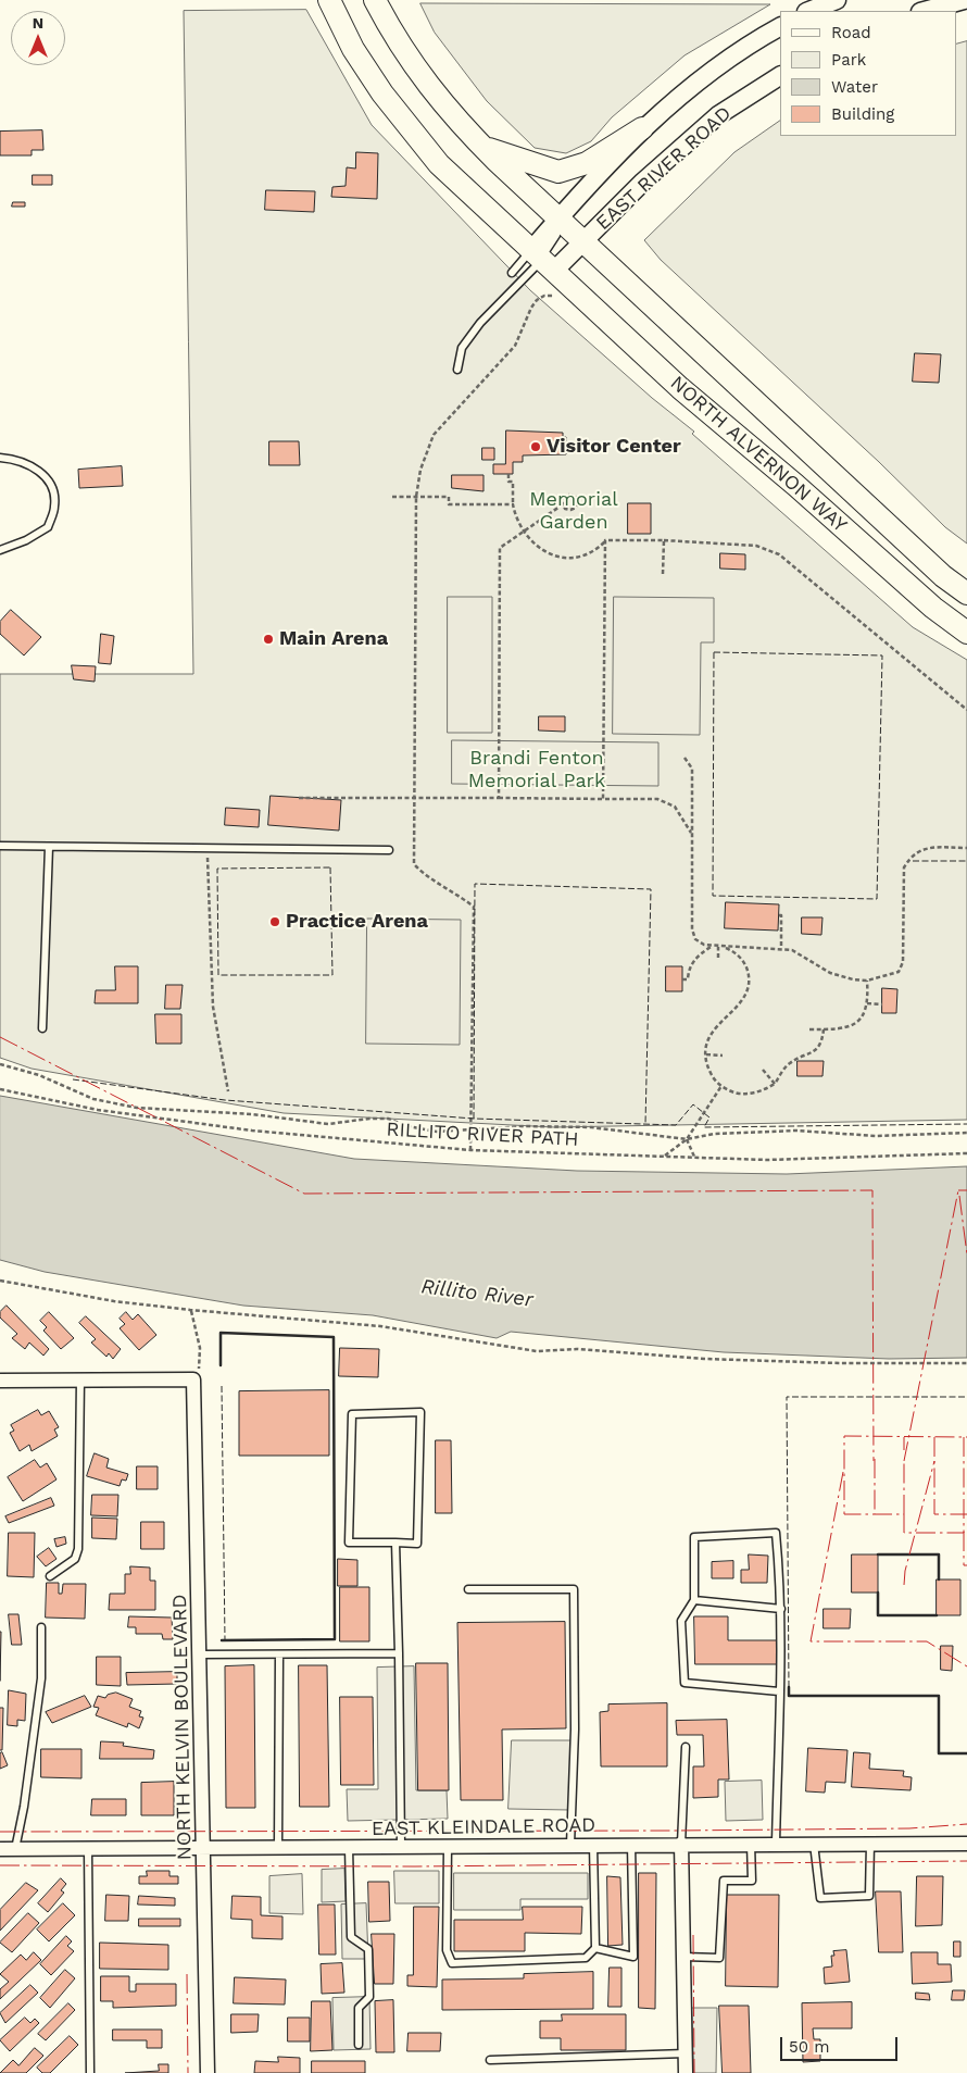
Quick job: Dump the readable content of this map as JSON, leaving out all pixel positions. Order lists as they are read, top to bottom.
{
  "streets": {
    "main road": ["NORTH ALVERNON WAY"],
    "street": ["EAST RIVER ROAD", "NORTH KELVIN BOULEVARD", "EAST KLEINDALE ROAD"],
    "path": ["RILLITO RIVER PATH"]
  },
  "crossings": [
    ["EAST RIVER ROAD", "NORTH ALVERNON WAY"],
    ["NORTH KELVIN BOULEVARD", "EAST KLEINDALE ROAD"]
  ],
  "water": ["Rillito River"],
  "parks": ["Memorial Garden", "Brandi Fenton Memorial Park"],
  "places": ["Visitor Center", "Main Arena", "Practice Arena"],
  "legend": [
    "Road",
    "Park",
    "Water",
    "Building"
  ],
  "scale_bar": "50 m",
  "north": "top"
}
